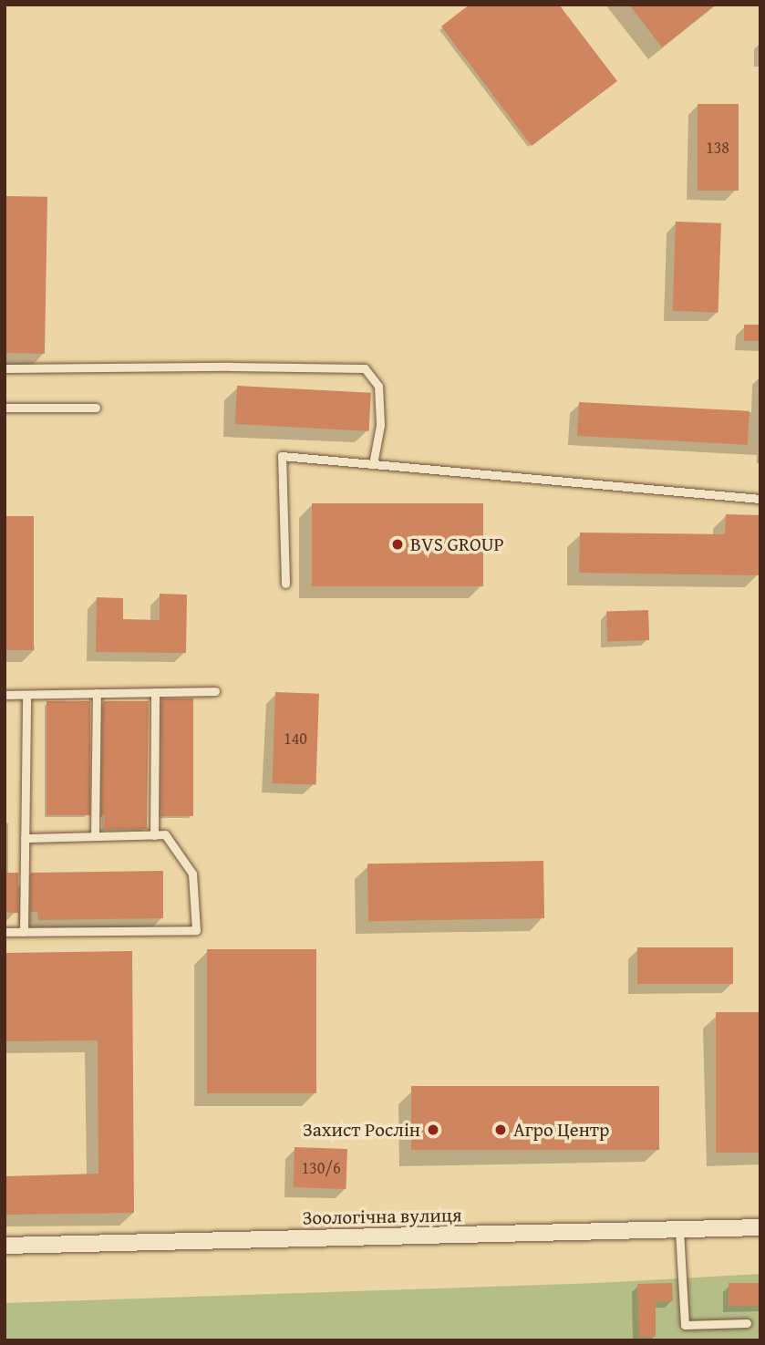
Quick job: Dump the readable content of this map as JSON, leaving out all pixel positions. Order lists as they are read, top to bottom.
{
  "streets": {
    "street": ["Зоологічна вулиця"]
  },
  "places": ["BVS GROUP", "Захист Рослін", "Агро Центр"],
  "house_numbers": ["138", "140", "130/6"]
}
